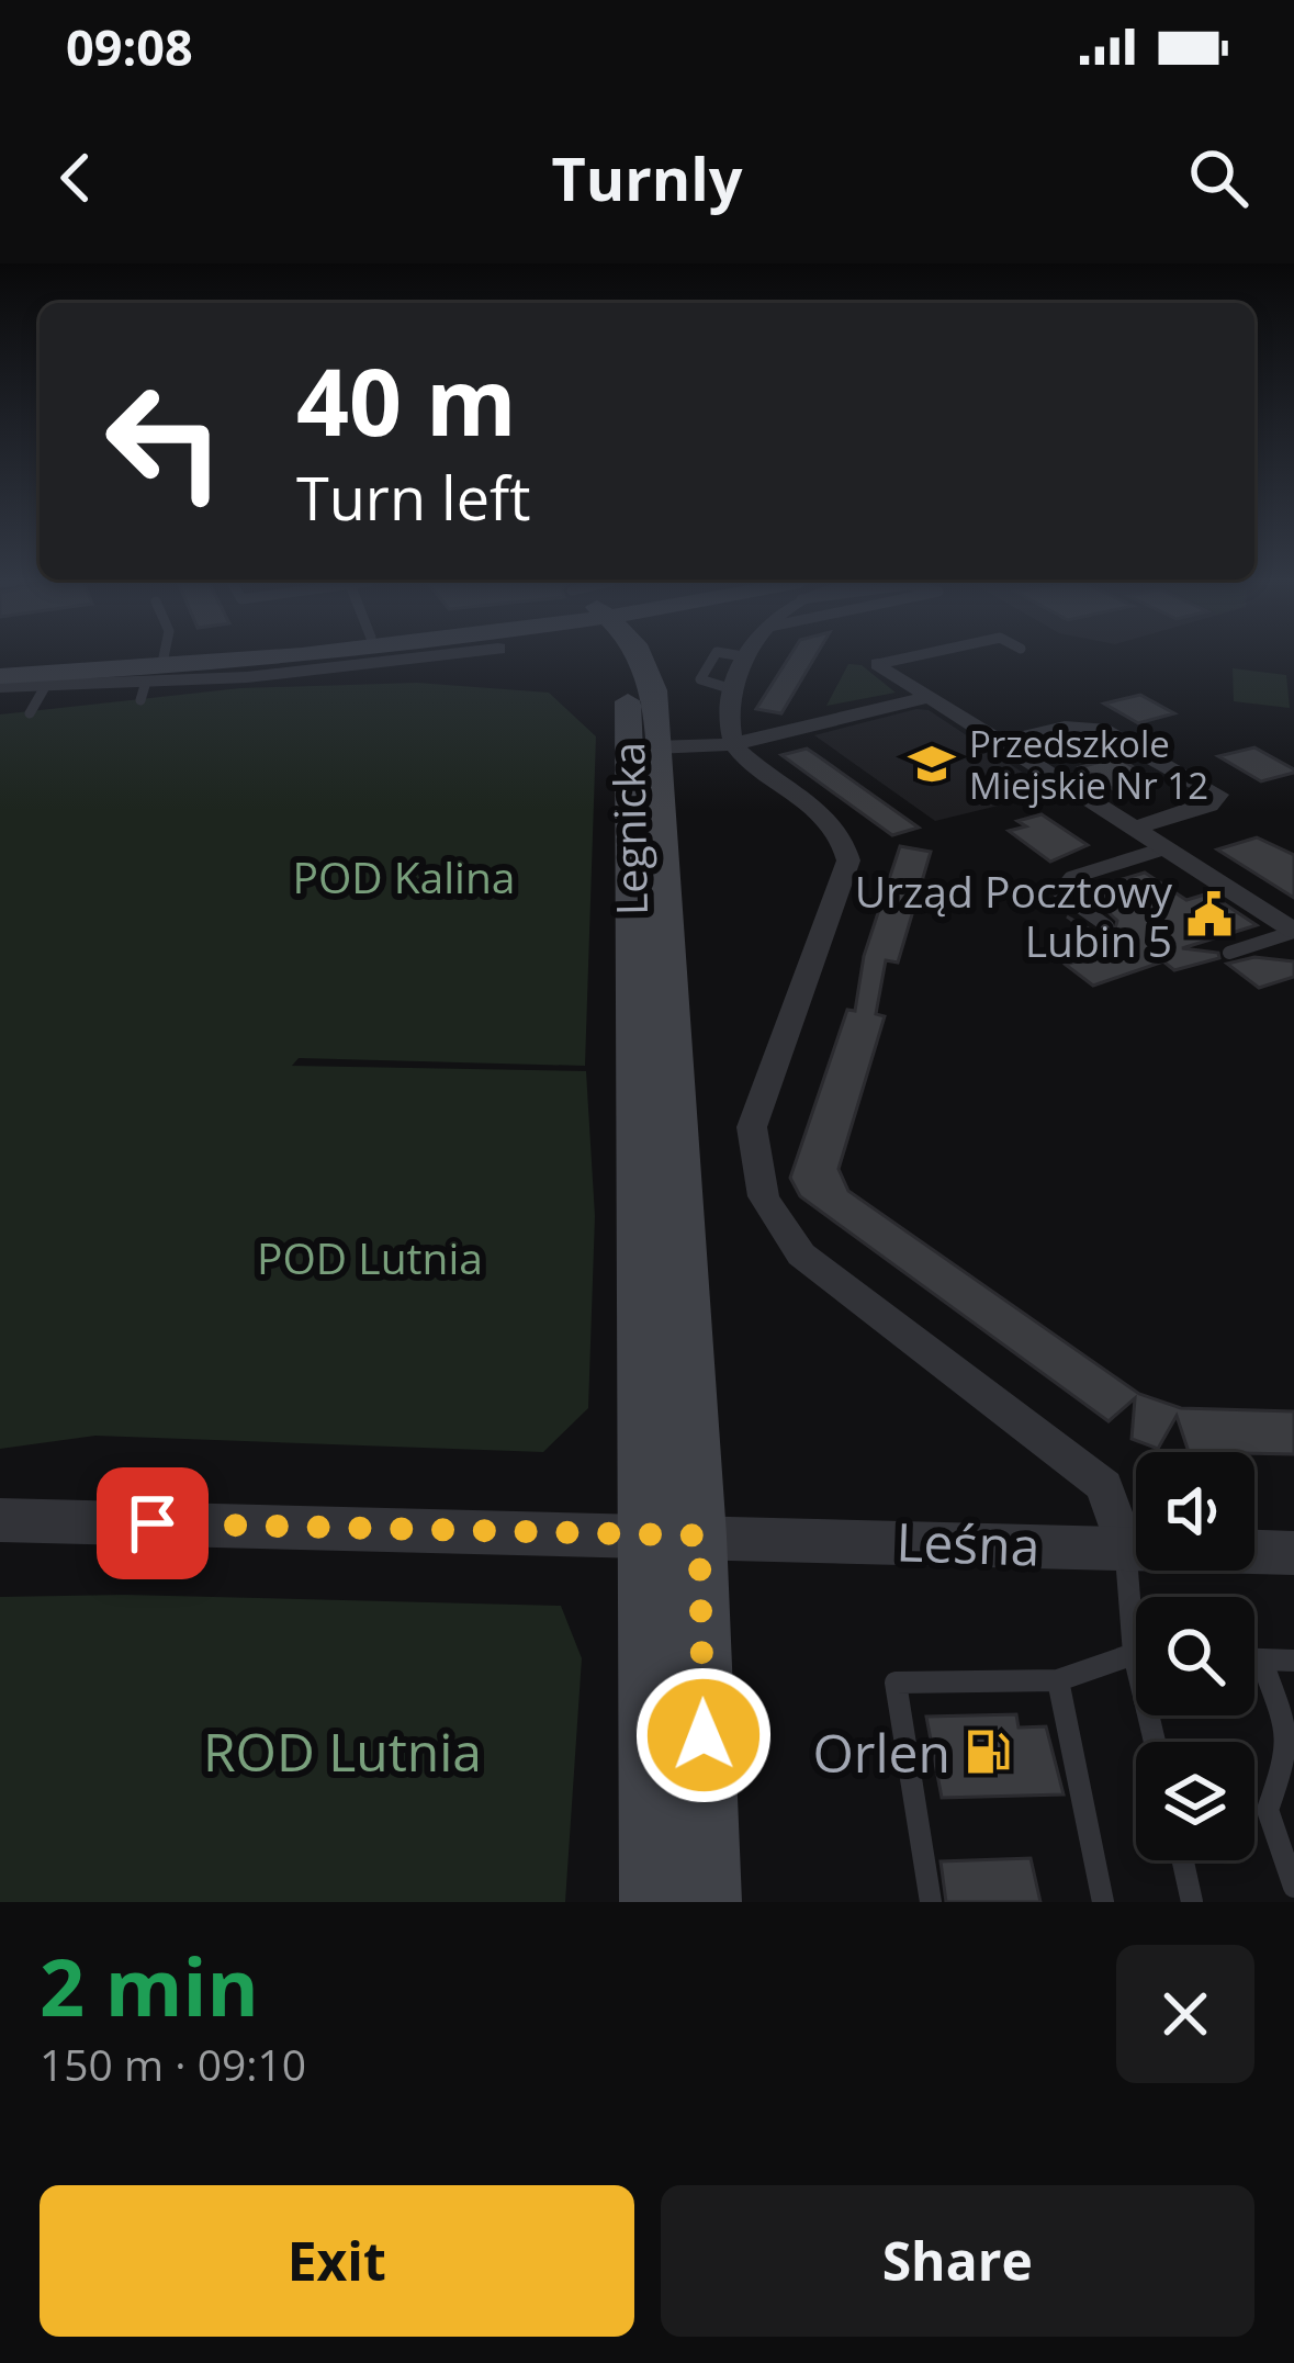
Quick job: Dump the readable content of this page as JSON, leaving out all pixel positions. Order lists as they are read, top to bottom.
{
  "streets": {
    "main road": ["Legnicka"],
    "street": ["Leśna"]
  },
  "crossings": [
    ["Legnicka", "Leśna"]
  ],
  "parks": ["POD Kalina", "POD Lutnia", "ROD Lutnia"],
  "places": {
    "school or university": ["Przedszkole Miejskie Nr 12"],
    "public building": ["Urząd Pocztowy Lubin 5"],
    "fuel station": ["Orlen"]
  },
  "page": {
    "status": "09:08",
    "header": "Turnly",
    "turn": ["40 m", "Turn left"],
    "heading": ["2 min", "150 m · 09:10"],
    "buttons": ["Exit", "Share"]
  }
}
